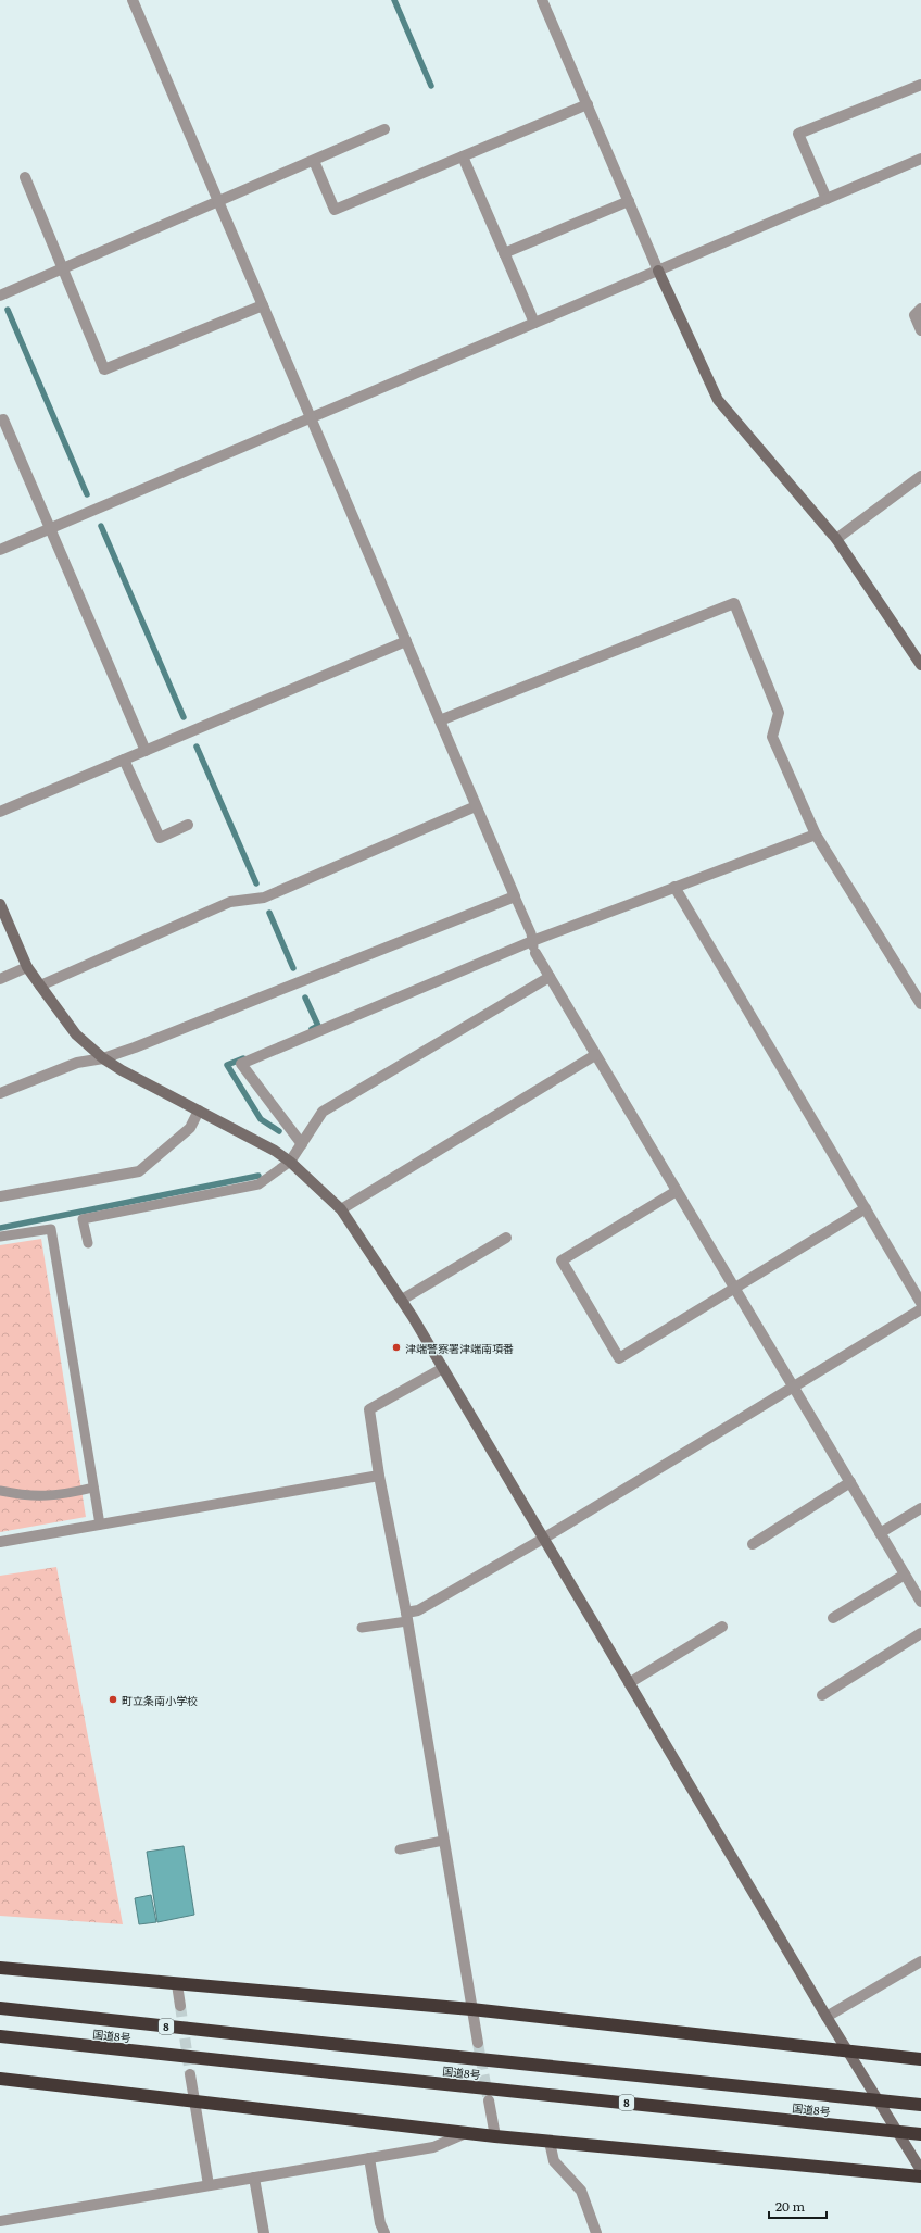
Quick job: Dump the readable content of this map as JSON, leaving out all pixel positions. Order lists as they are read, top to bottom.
{
  "streets": {
    "highway": ["8", "国道8号"]
  },
  "places": ["津端警察署津端南項番", "町立条南小学校"],
  "scale_bar": "20 m"
}
